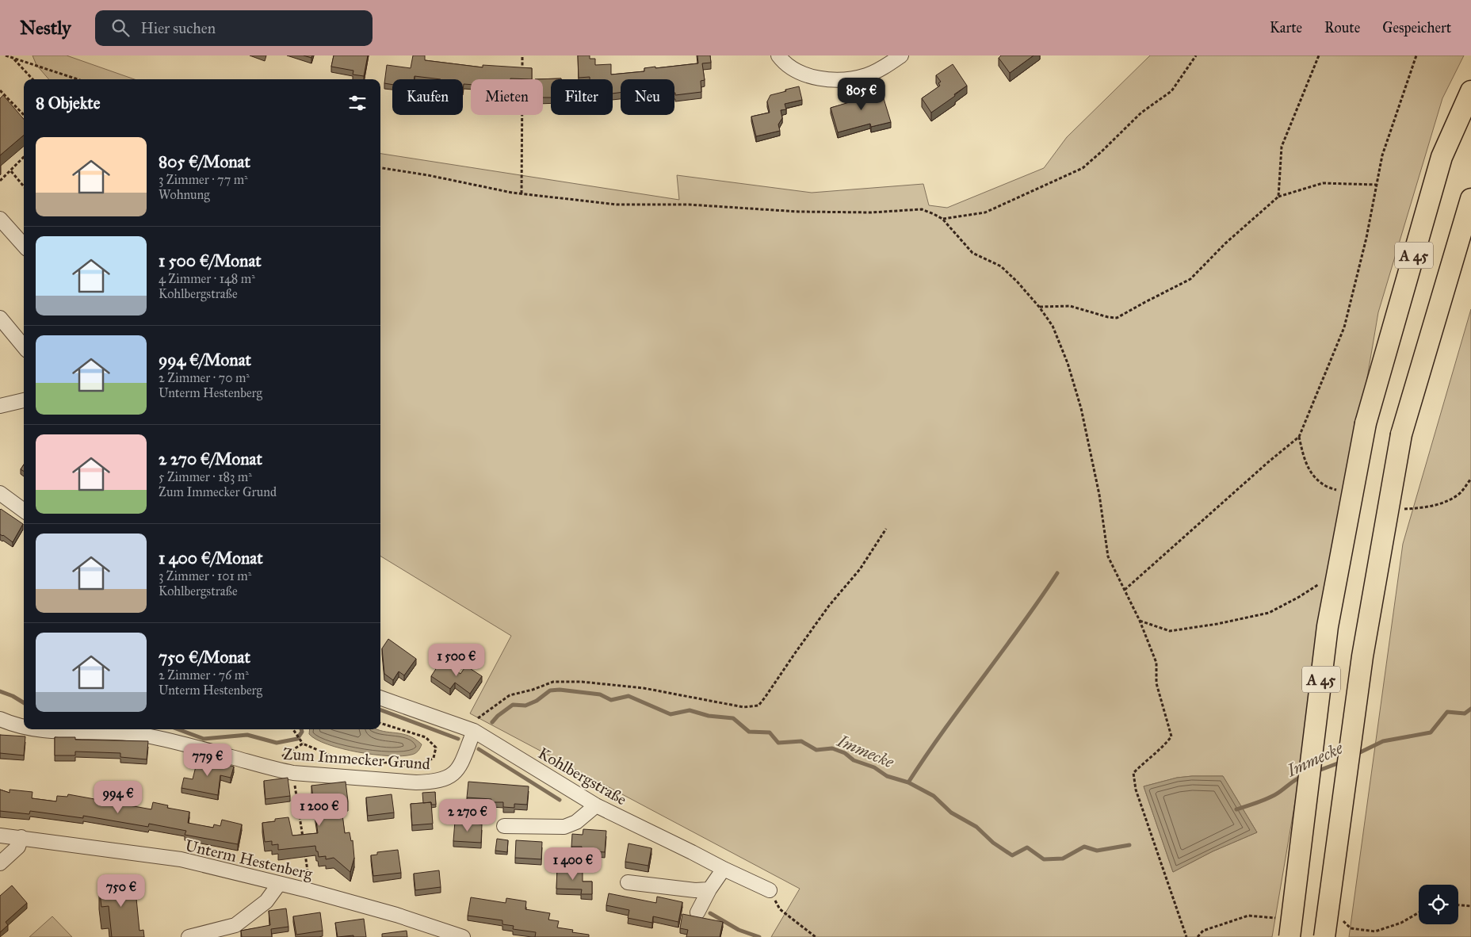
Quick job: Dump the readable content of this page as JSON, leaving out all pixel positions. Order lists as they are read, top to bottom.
{
  "streets": {
    "highway": ["A 45"],
    "street": ["Zum Immecker Grund", "Kohlbergstraße", "Unterm Hestenberg"]
  },
  "crossings": [
    ["Zum Immecker Grund", "Kohlbergstraße"]
  ],
  "water": ["Immecke"],
  "page": {
    "header": "Nestly",
    "search": "Hier suchen",
    "nav": ["Karte", "Route", "Gespeichert"],
    "price": [
      "805 €",
      "1 500 €",
      "779 €",
      "994 €",
      "1 200 €",
      "2 270 €",
      "1 400 €",
      "750 €"
    ],
    "chip": [
      "Kaufen",
      "Mieten",
      "Filter",
      "Neu"
    ],
    "heading": "8 Objekte",
    "list": [
      {
        "name": "805 €/Monat",
        "note": "3 Zimmer · 77 m² · Wohnung"
      },
      {
        "name": "1 500 €/Monat",
        "note": "4 Zimmer · 148 m² · Kohlbergstraße"
      },
      {
        "name": "994 €/Monat",
        "note": "2 Zimmer · 70 m² · Unterm Hestenberg"
      },
      {
        "name": "2 270 €/Monat",
        "note": "5 Zimmer · 183 m² · Zum Immecker Grund"
      },
      {
        "name": "1 400 €/Monat",
        "note": "3 Zimmer · 101 m² · Kohlbergstraße"
      },
      {
        "name": "750 €/Monat",
        "note": "2 Zimmer · 76 m² · Unterm Hestenberg"
      }
    ]
  }
}
